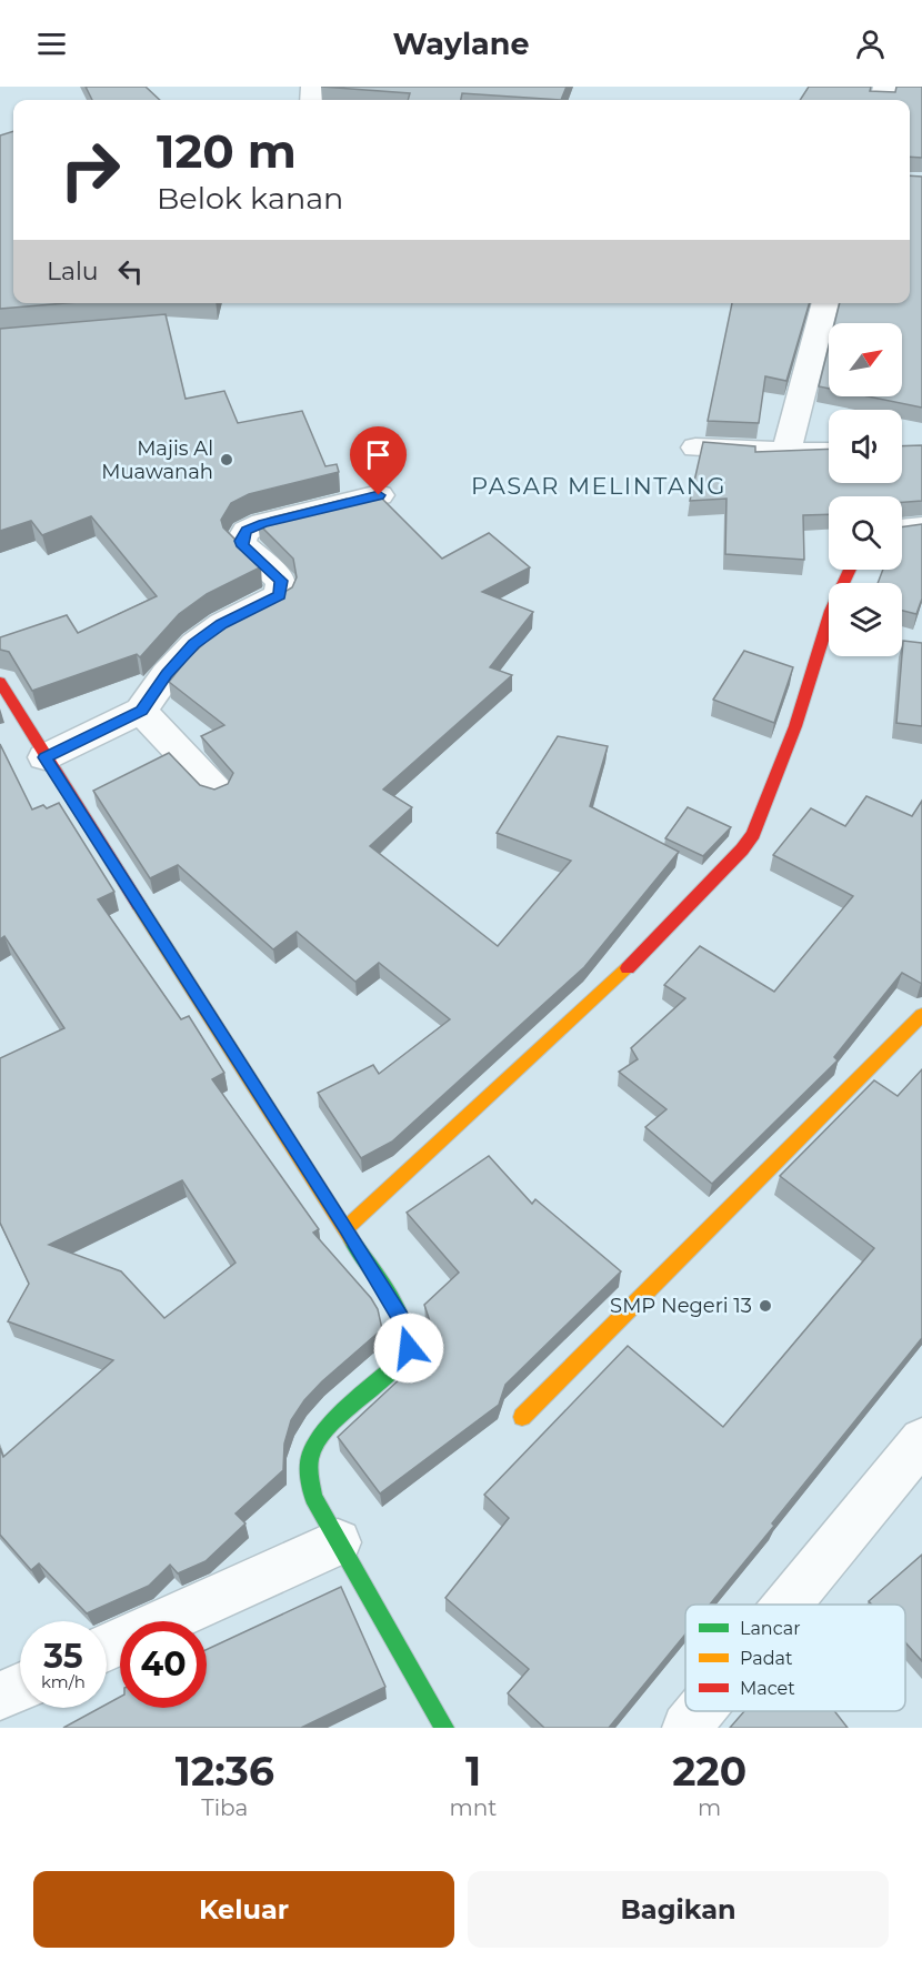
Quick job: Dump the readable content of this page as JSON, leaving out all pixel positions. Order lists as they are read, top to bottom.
{
  "districts": ["PASAR MELINTANG"],
  "places": ["Majis Al Muawanah", "SMP Negeri 13"],
  "legend": ["Lancar", "Padat", "Macet"],
  "north": "top right",
  "page": {
    "header": "Waylane",
    "turn": ["120 m", "Belok kanan"],
    "then": "Lalu",
    "speed": "35 km/h",
    "limit": "40",
    "eta": [
      "12:36",
      "Tiba",
      "1",
      "mnt",
      "220",
      "m"
    ],
    "buttons": ["Keluar", "Bagikan"]
  }
}
